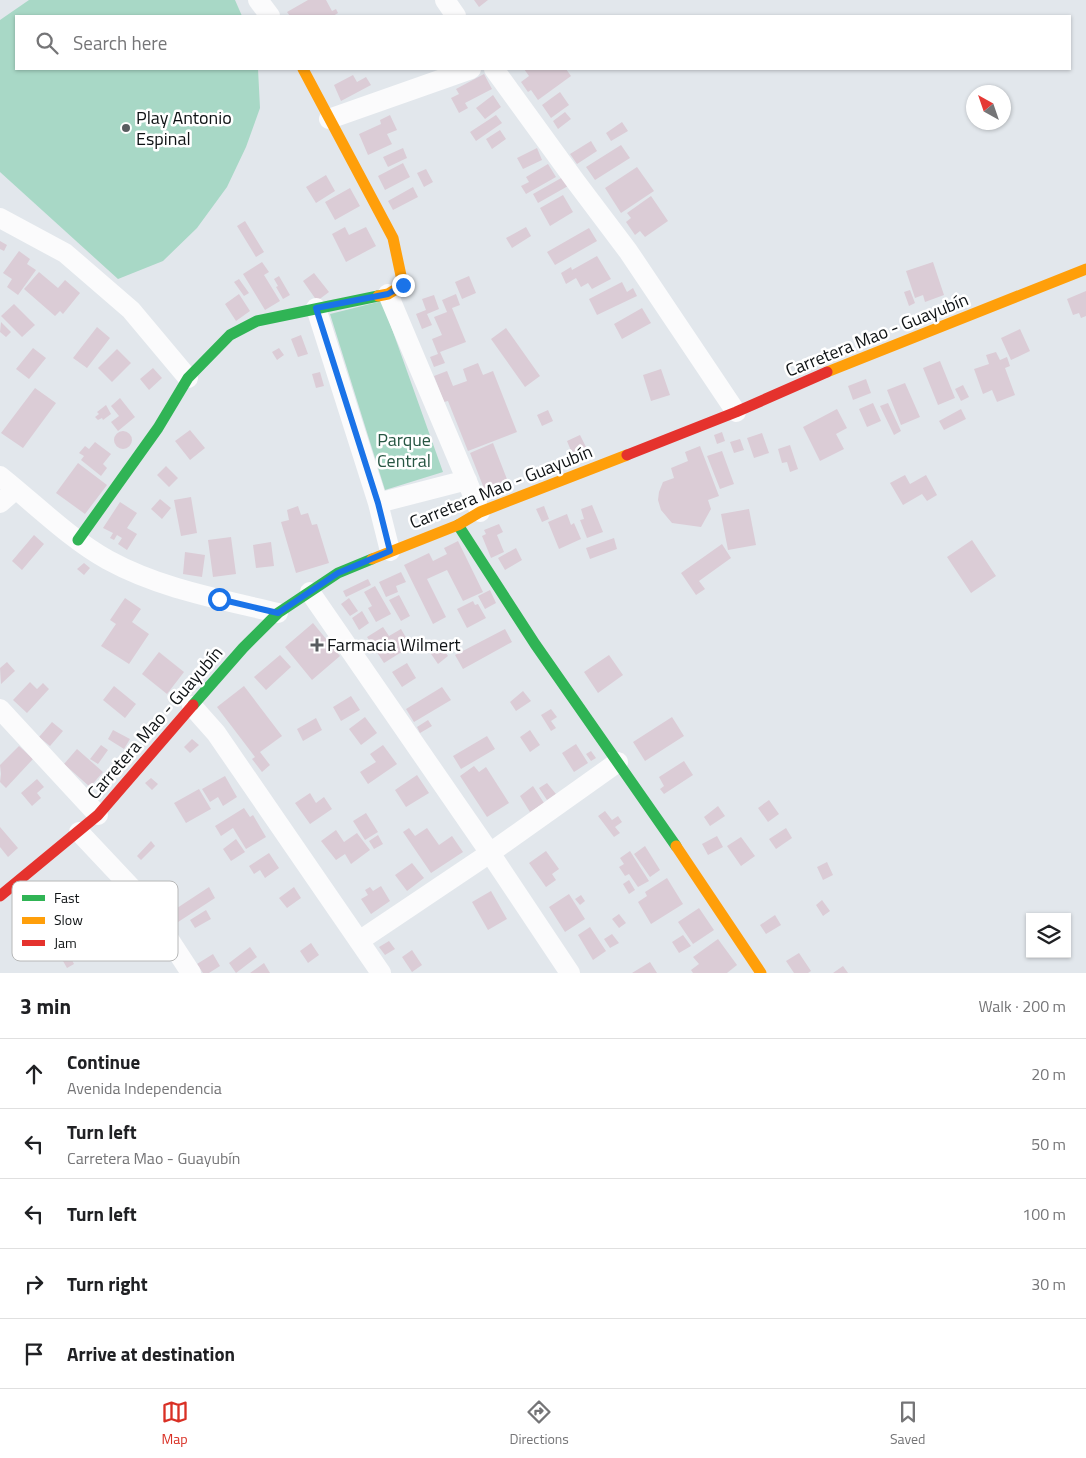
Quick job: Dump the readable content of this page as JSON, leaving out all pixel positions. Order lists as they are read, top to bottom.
{
  "streets": {
    "main road": ["Carretera Mao - Guayubín"]
  },
  "parks": ["Parque Central"],
  "places": {
    "other": ["Play Antonio Espinal"],
    "health": ["Farmacia Wilmert"]
  },
  "legend": ["Fast", "Slow", "Jam"],
  "north": "top left",
  "page": {
    "search": "Search here",
    "heading": ["3 min", "Walk · 200 m"],
    "list": [
      ["Continue", "Avenida Independencia", "20 m"],
      ["Turn left", "Carretera Mao - Guayubín", "50 m"],
      ["Turn left", "100 m"],
      ["Turn right", "30 m"],
      "Arrive at destination"
    ],
    "nav": ["Map", "Directions", "Saved"]
  }
}
